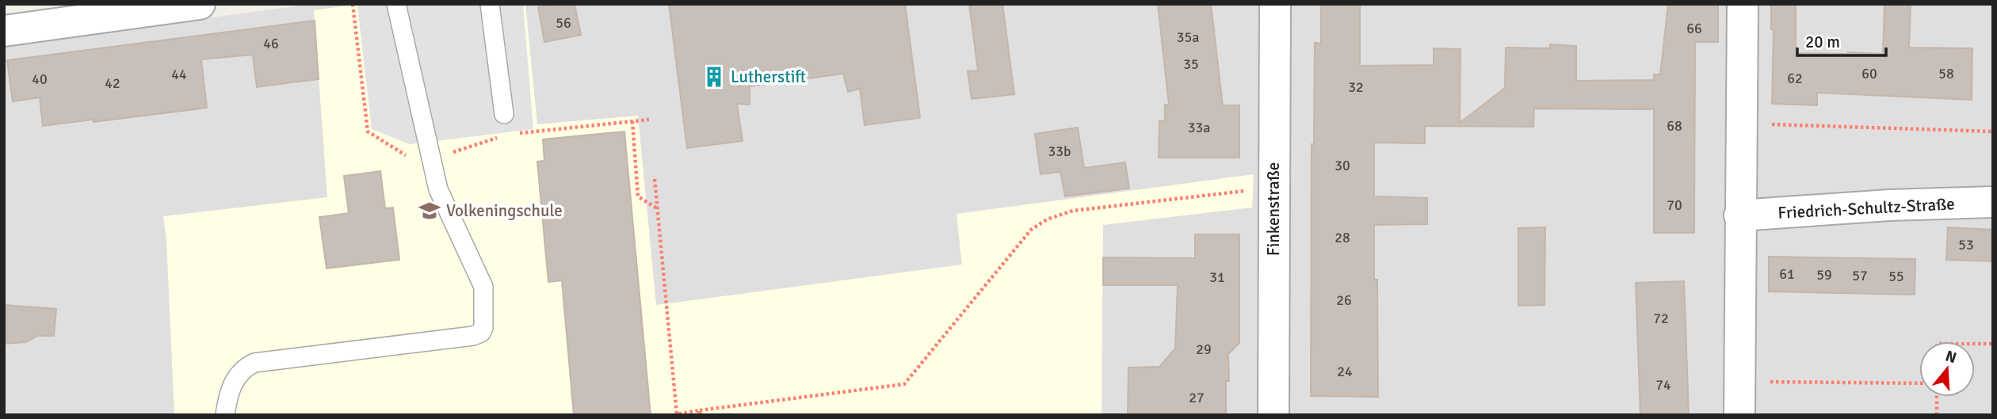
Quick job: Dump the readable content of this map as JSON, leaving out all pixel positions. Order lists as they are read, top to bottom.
{
  "streets": {
    "street": ["Friedrich-Schultz-Straße", "Finkenstraße"]
  },
  "places": {
    "building": ["Lutherstift"],
    "school or university": ["Volkeningschule"]
  },
  "house_numbers": [
    "56",
    "66",
    "35a",
    "46",
    "35",
    "60",
    "58",
    "44",
    "62",
    "40",
    "42",
    "32",
    "68",
    "33a",
    "33b",
    "30",
    "70",
    "28",
    "53",
    "61",
    "59",
    "57",
    "55",
    "31",
    "26",
    "72",
    "29",
    "24",
    "74",
    "27"
  ],
  "scale_bar": "20 m",
  "north": "top"
}
